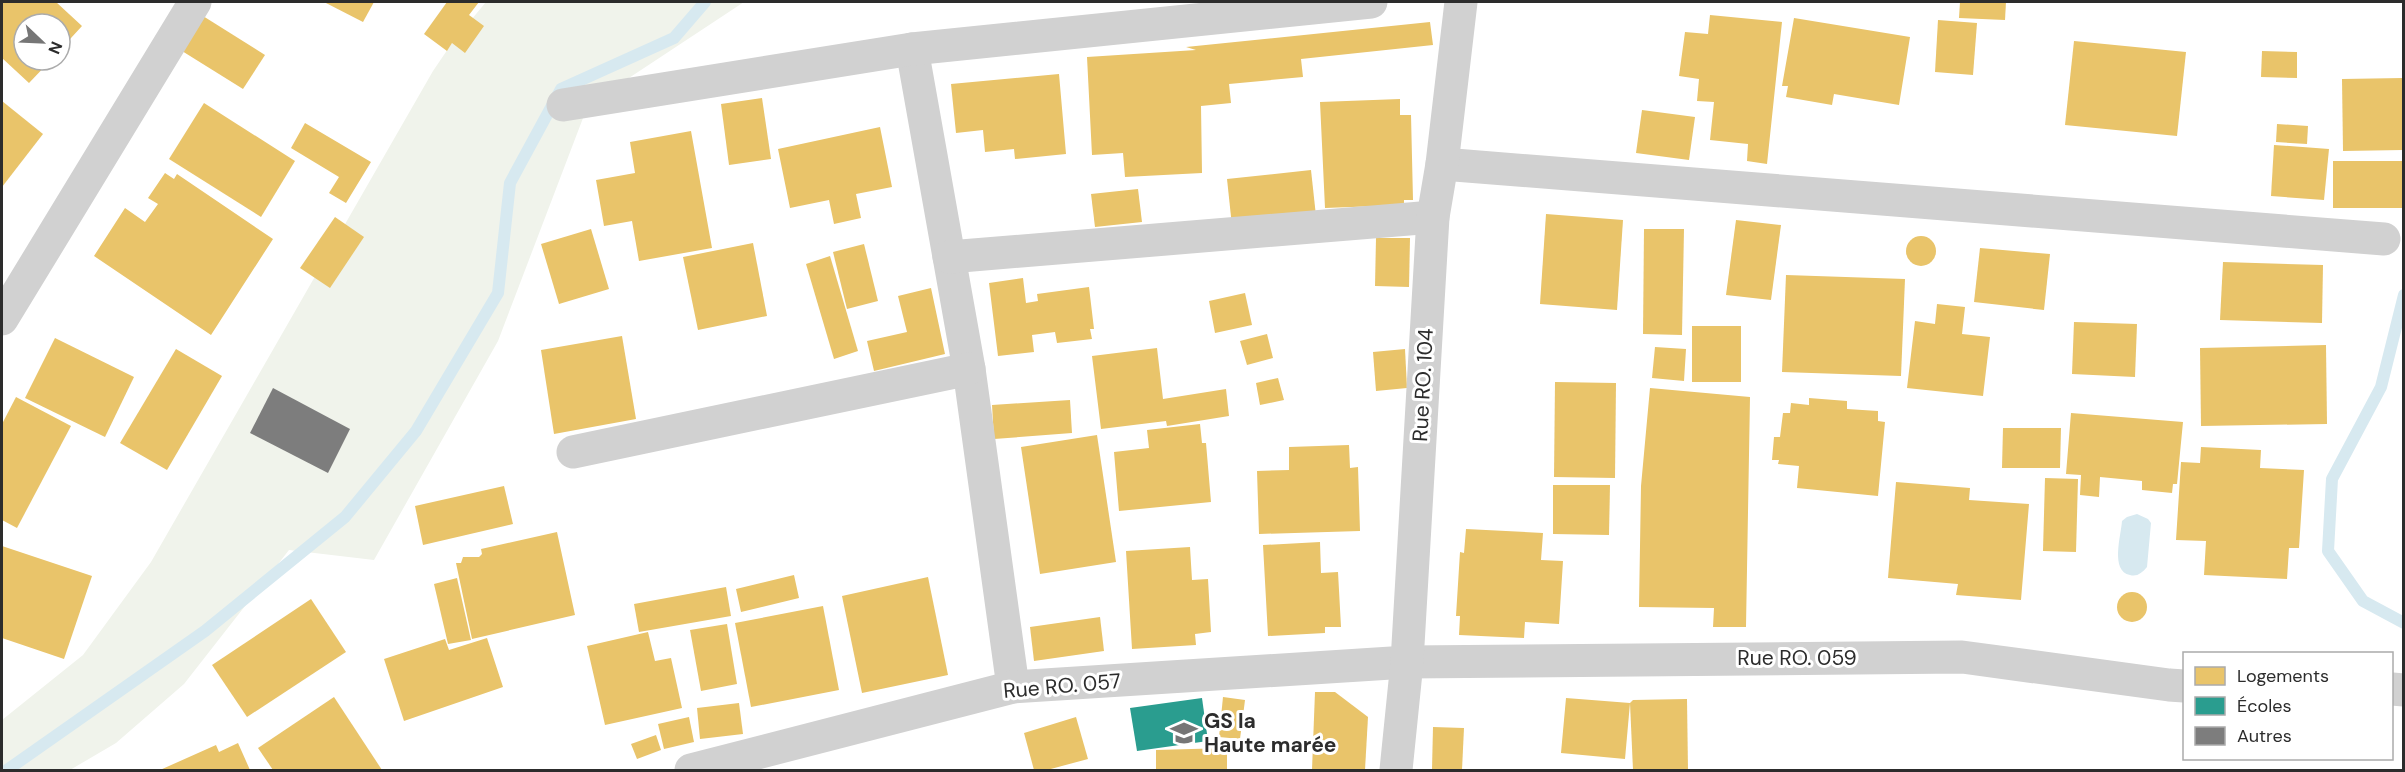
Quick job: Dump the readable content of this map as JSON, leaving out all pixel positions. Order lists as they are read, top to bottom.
{
  "streets": {
    "street": ["Rue RO. 104", "Rue RO. 059", "Rue RO. 057"]
  },
  "crossings": [
    ["Rue RO. 104", "Rue RO. 059"],
    ["Rue RO. 104", "Rue RO. 057"],
    ["Rue RO. 059", "Rue RO. 057"]
  ],
  "places": {
    "school or university": ["GS la Haute marée"]
  },
  "legend": ["Logements", "Écoles", "Autres"],
  "north": "bottom right"
}
